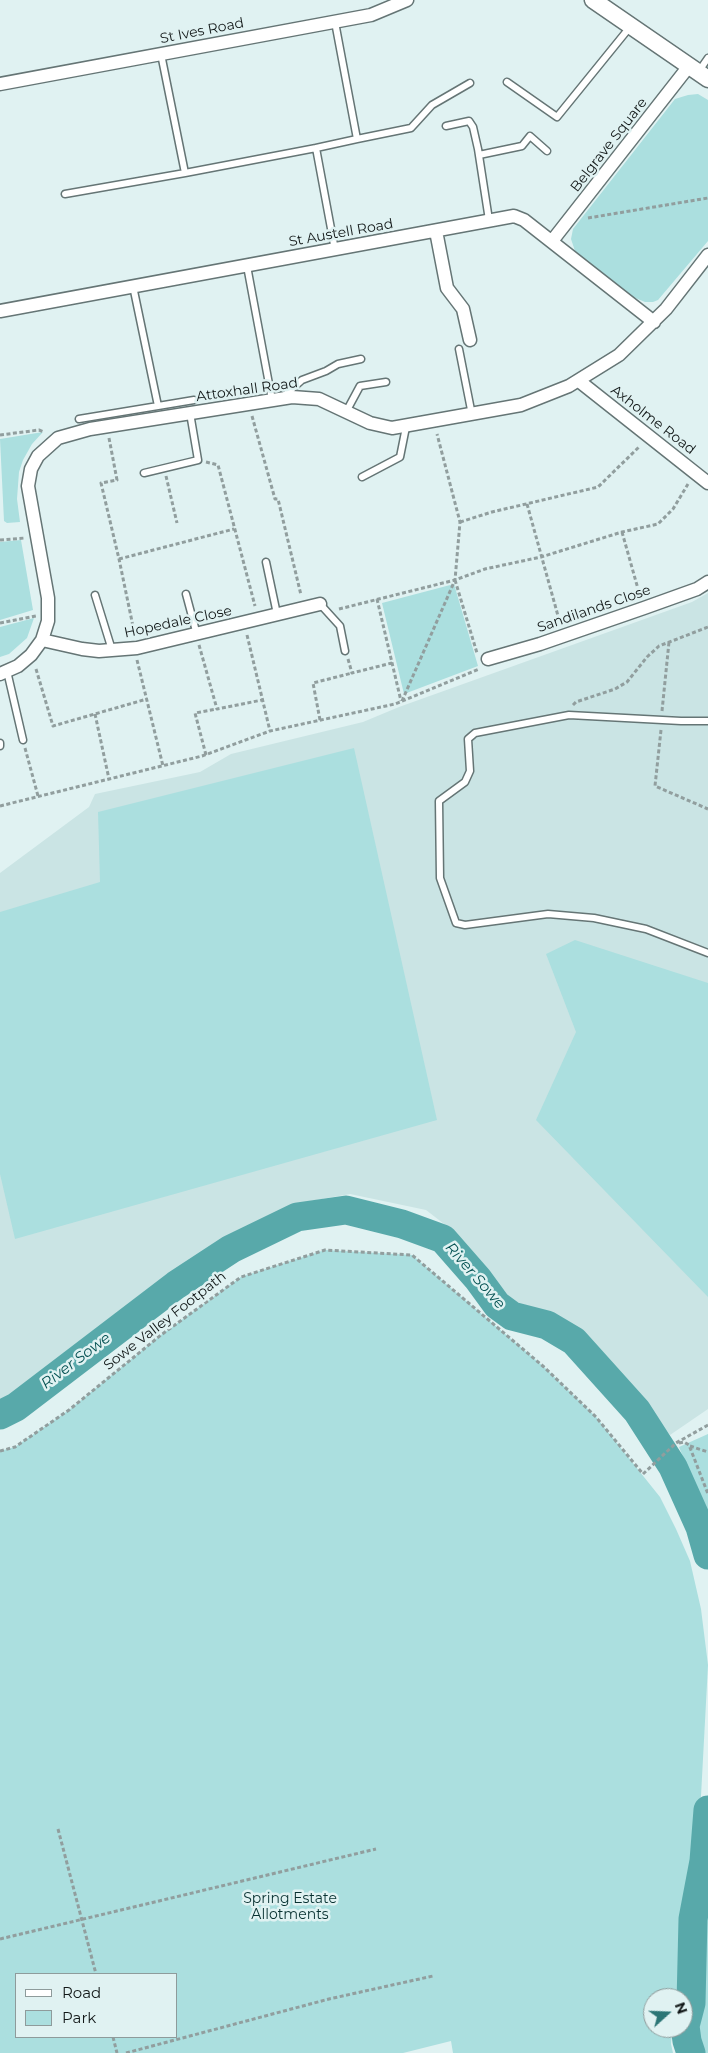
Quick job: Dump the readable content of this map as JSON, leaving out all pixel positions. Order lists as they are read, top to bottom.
{
  "streets": {
    "street": [
      "St Ives Road",
      "Belgrave Square",
      "St Austell Road",
      "Attoxhall Road",
      "Axholme Road",
      "Sandilands Close",
      "Hopedale Close"
    ],
    "path": ["Sowe Valley Footpath"]
  },
  "crossings": [
    ["Belgrave Square", "St Austell Road"],
    ["St Austell Road", "Attoxhall Road"],
    ["Attoxhall Road", "Axholme Road"],
    ["Attoxhall Road", "Hopedale Close"]
  ],
  "water": ["River Sowe"],
  "parks": ["Spring Estate Allotments"],
  "legend": ["Road", "Park"],
  "north": "right"
}
